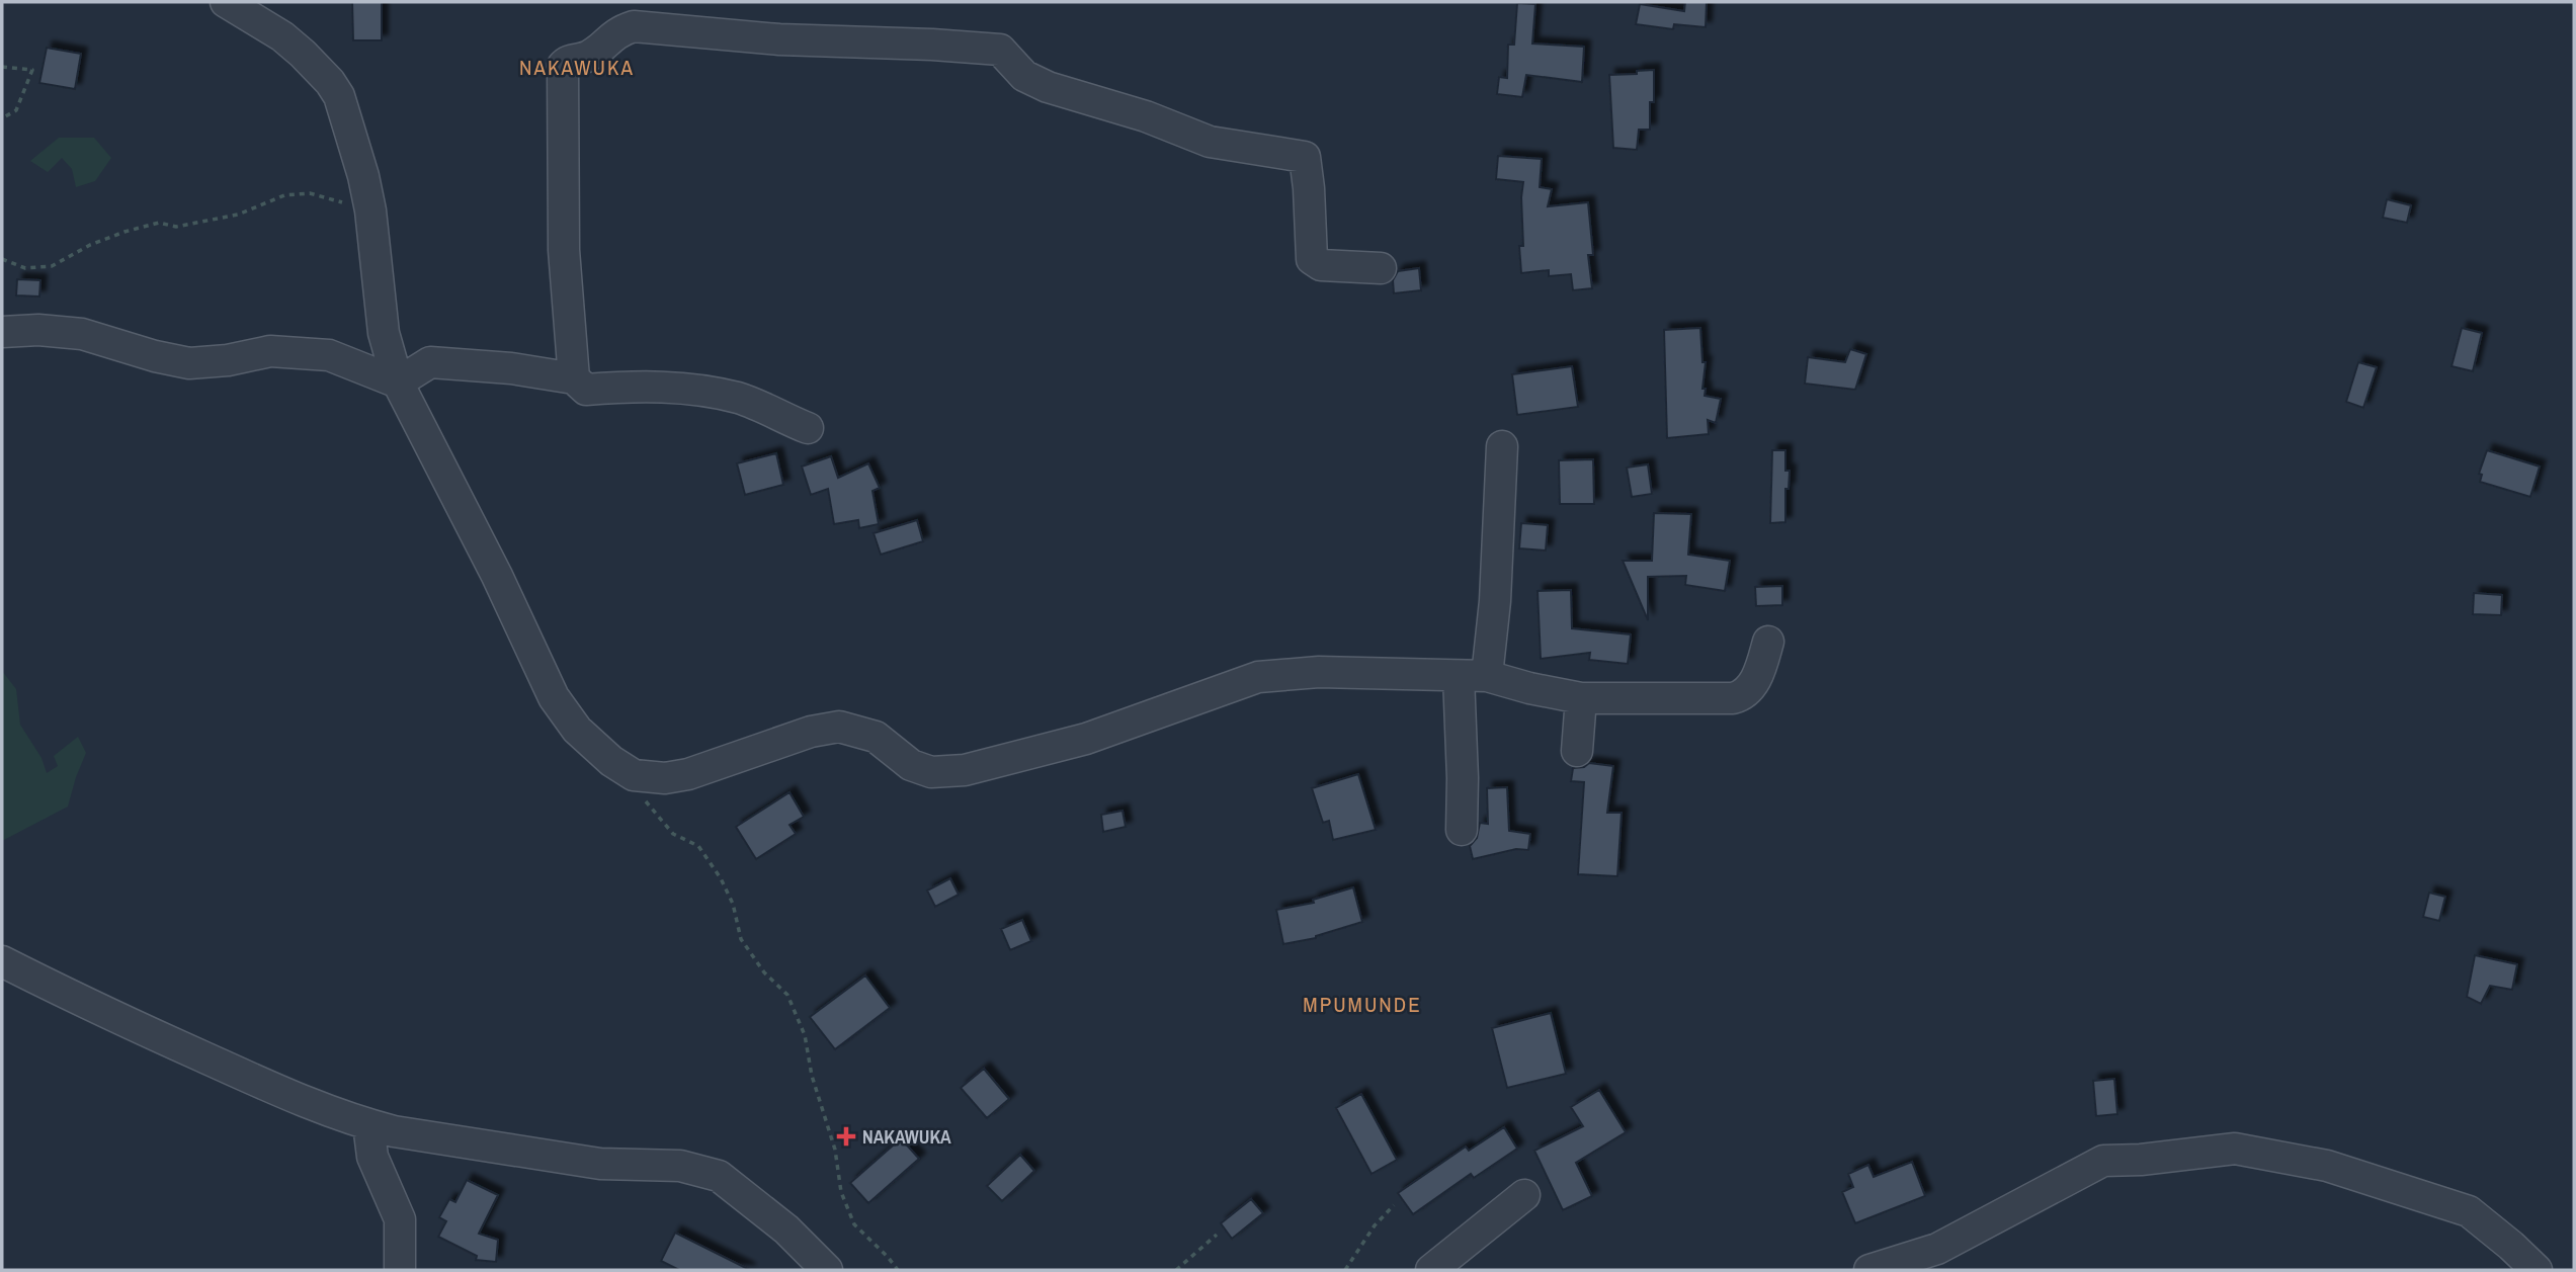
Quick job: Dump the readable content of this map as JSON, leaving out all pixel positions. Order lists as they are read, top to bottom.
{
  "districts": ["NAKAWUKA", "MPUMUNDE"],
  "places": {
    "health": ["NAKAWUKA"]
  }
}
